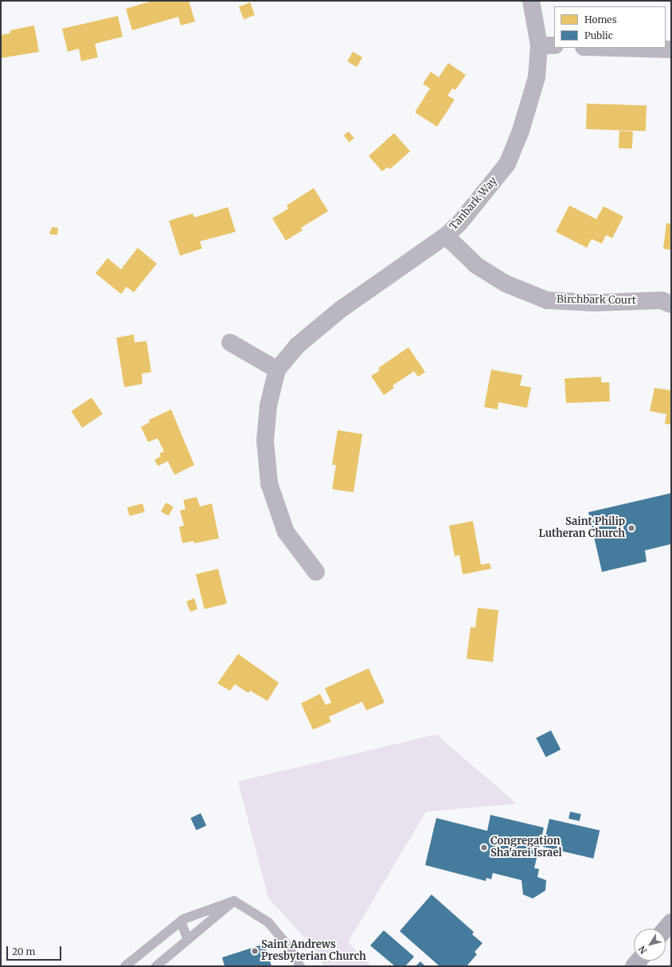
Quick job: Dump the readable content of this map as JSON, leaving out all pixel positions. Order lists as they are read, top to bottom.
{
  "streets": {
    "street": ["Tanbark Way", "Birchbark Court"]
  },
  "crossings": [
    ["Tanbark Way", "Birchbark Court"]
  ],
  "places": ["Saint Philip Lutheran Church", "Congregation Sha'arei Israel", "Saint Andrews Presbyterian Church"],
  "legend": ["Homes", "Public"],
  "scale_bar": "20 m",
  "north": "bottom left"
}
